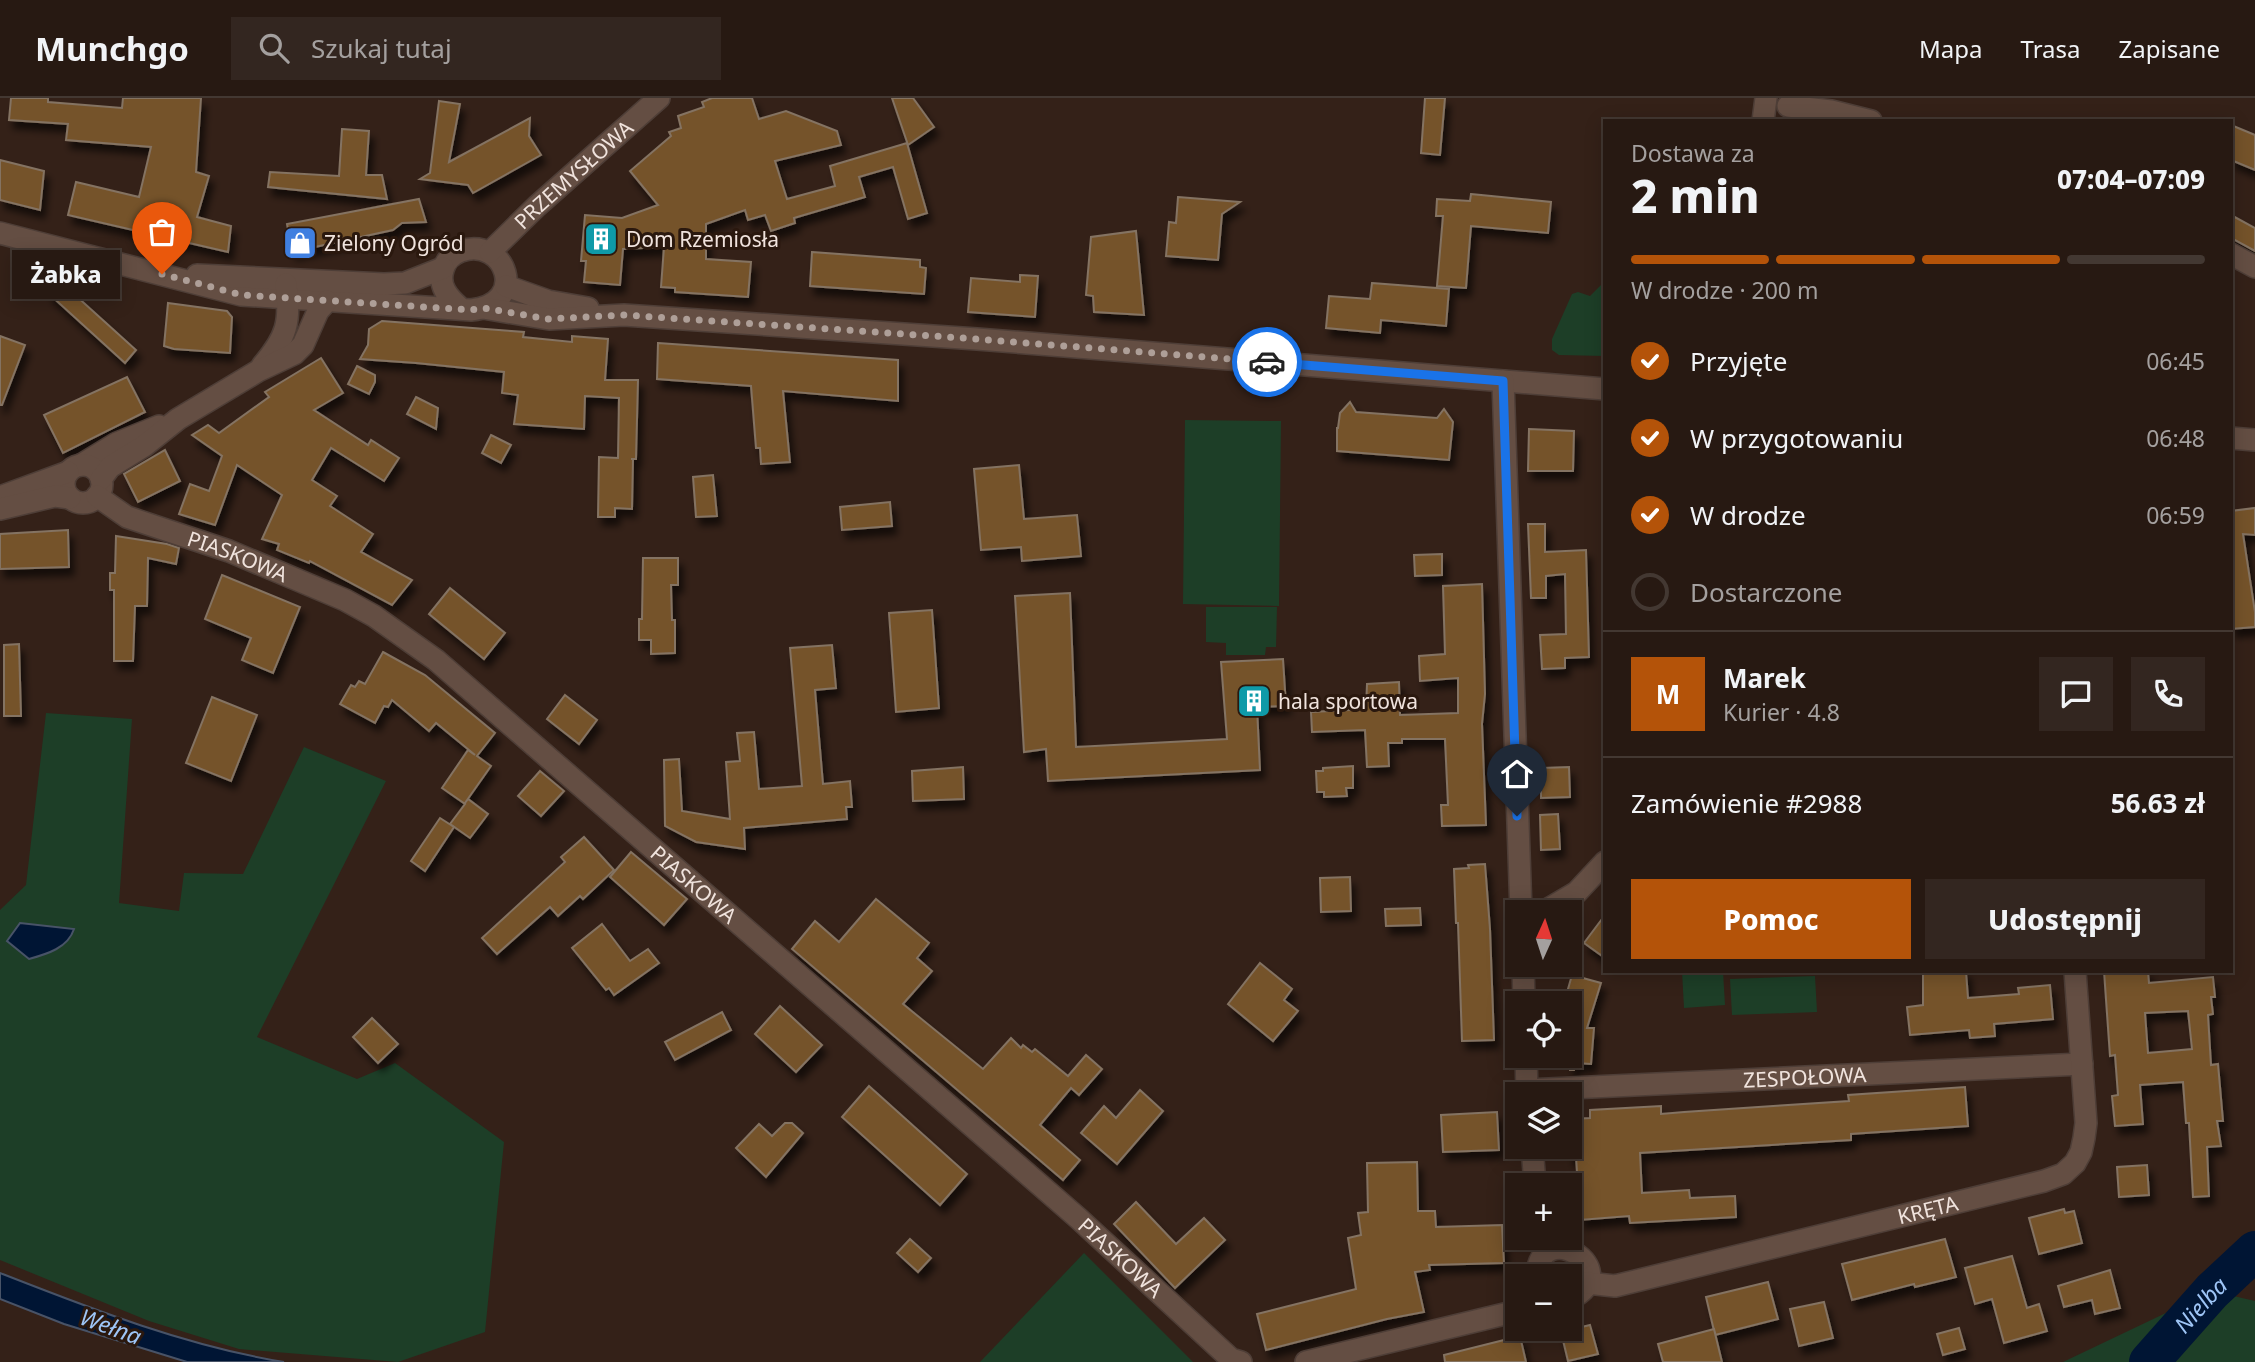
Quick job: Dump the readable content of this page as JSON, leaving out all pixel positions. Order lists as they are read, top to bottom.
{
  "streets": {
    "street": [
      "PRZEMYSŁOWA",
      "PIASKOWA",
      "ZESPOŁOWA",
      "KRĘTA"
    ]
  },
  "crossings": [
    ["ZESPOŁOWA", "KRĘTA"]
  ],
  "water": ["Nielba", "Wełna"],
  "places": {
    "building": ["Dom Rzemiosła", "hala sportowa"],
    "shop": ["Zielony Ogród"],
    "other": ["Żabka"]
  },
  "north": "top",
  "page": {
    "header": "Munchgo",
    "search": "Szukaj tutaj",
    "nav": ["Mapa", "Trasa", "Zapisane"],
    "heading": ["2 min", "Dostawa za", "07:04–07:09"],
    "panel": [
      "Marek",
      "Kurier · 4.8",
      "Zamówienie #2988",
      "56.63 zł"
    ],
    "bar": "W drodze · 200 m",
    "bubble": "Żabka",
    "list": [
      ["Przyjęte", "06:45"],
      ["W przygotowaniu", "06:48"],
      ["W drodze", "06:59"],
      "Dostarczone"
    ],
    "round": "M",
    "buttons": ["Pomoc", "Udostępnij"],
    "map_buttons": ["+", "−"]
  }
}
